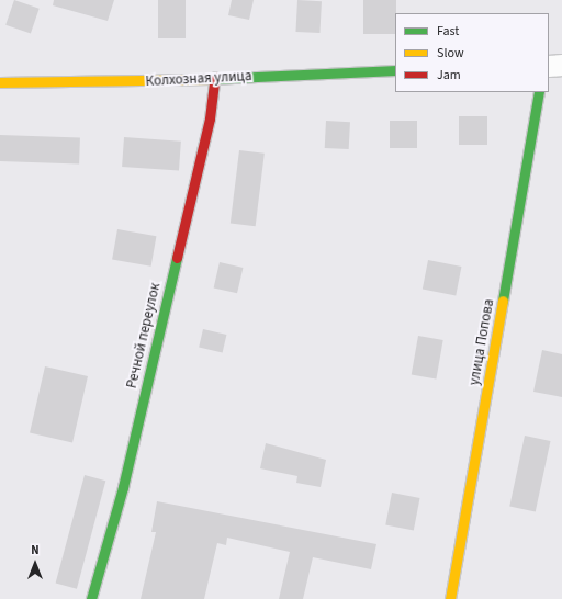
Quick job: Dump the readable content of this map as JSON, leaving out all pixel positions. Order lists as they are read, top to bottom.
{
  "streets": {
    "street": ["Колхозная улица", "Речной переулок", "улица Попова"]
  },
  "crossings": [
    ["Колхозная улица", "Речной переулок"]
  ],
  "legend": ["Fast", "Slow", "Jam"],
  "north": "top"
}
